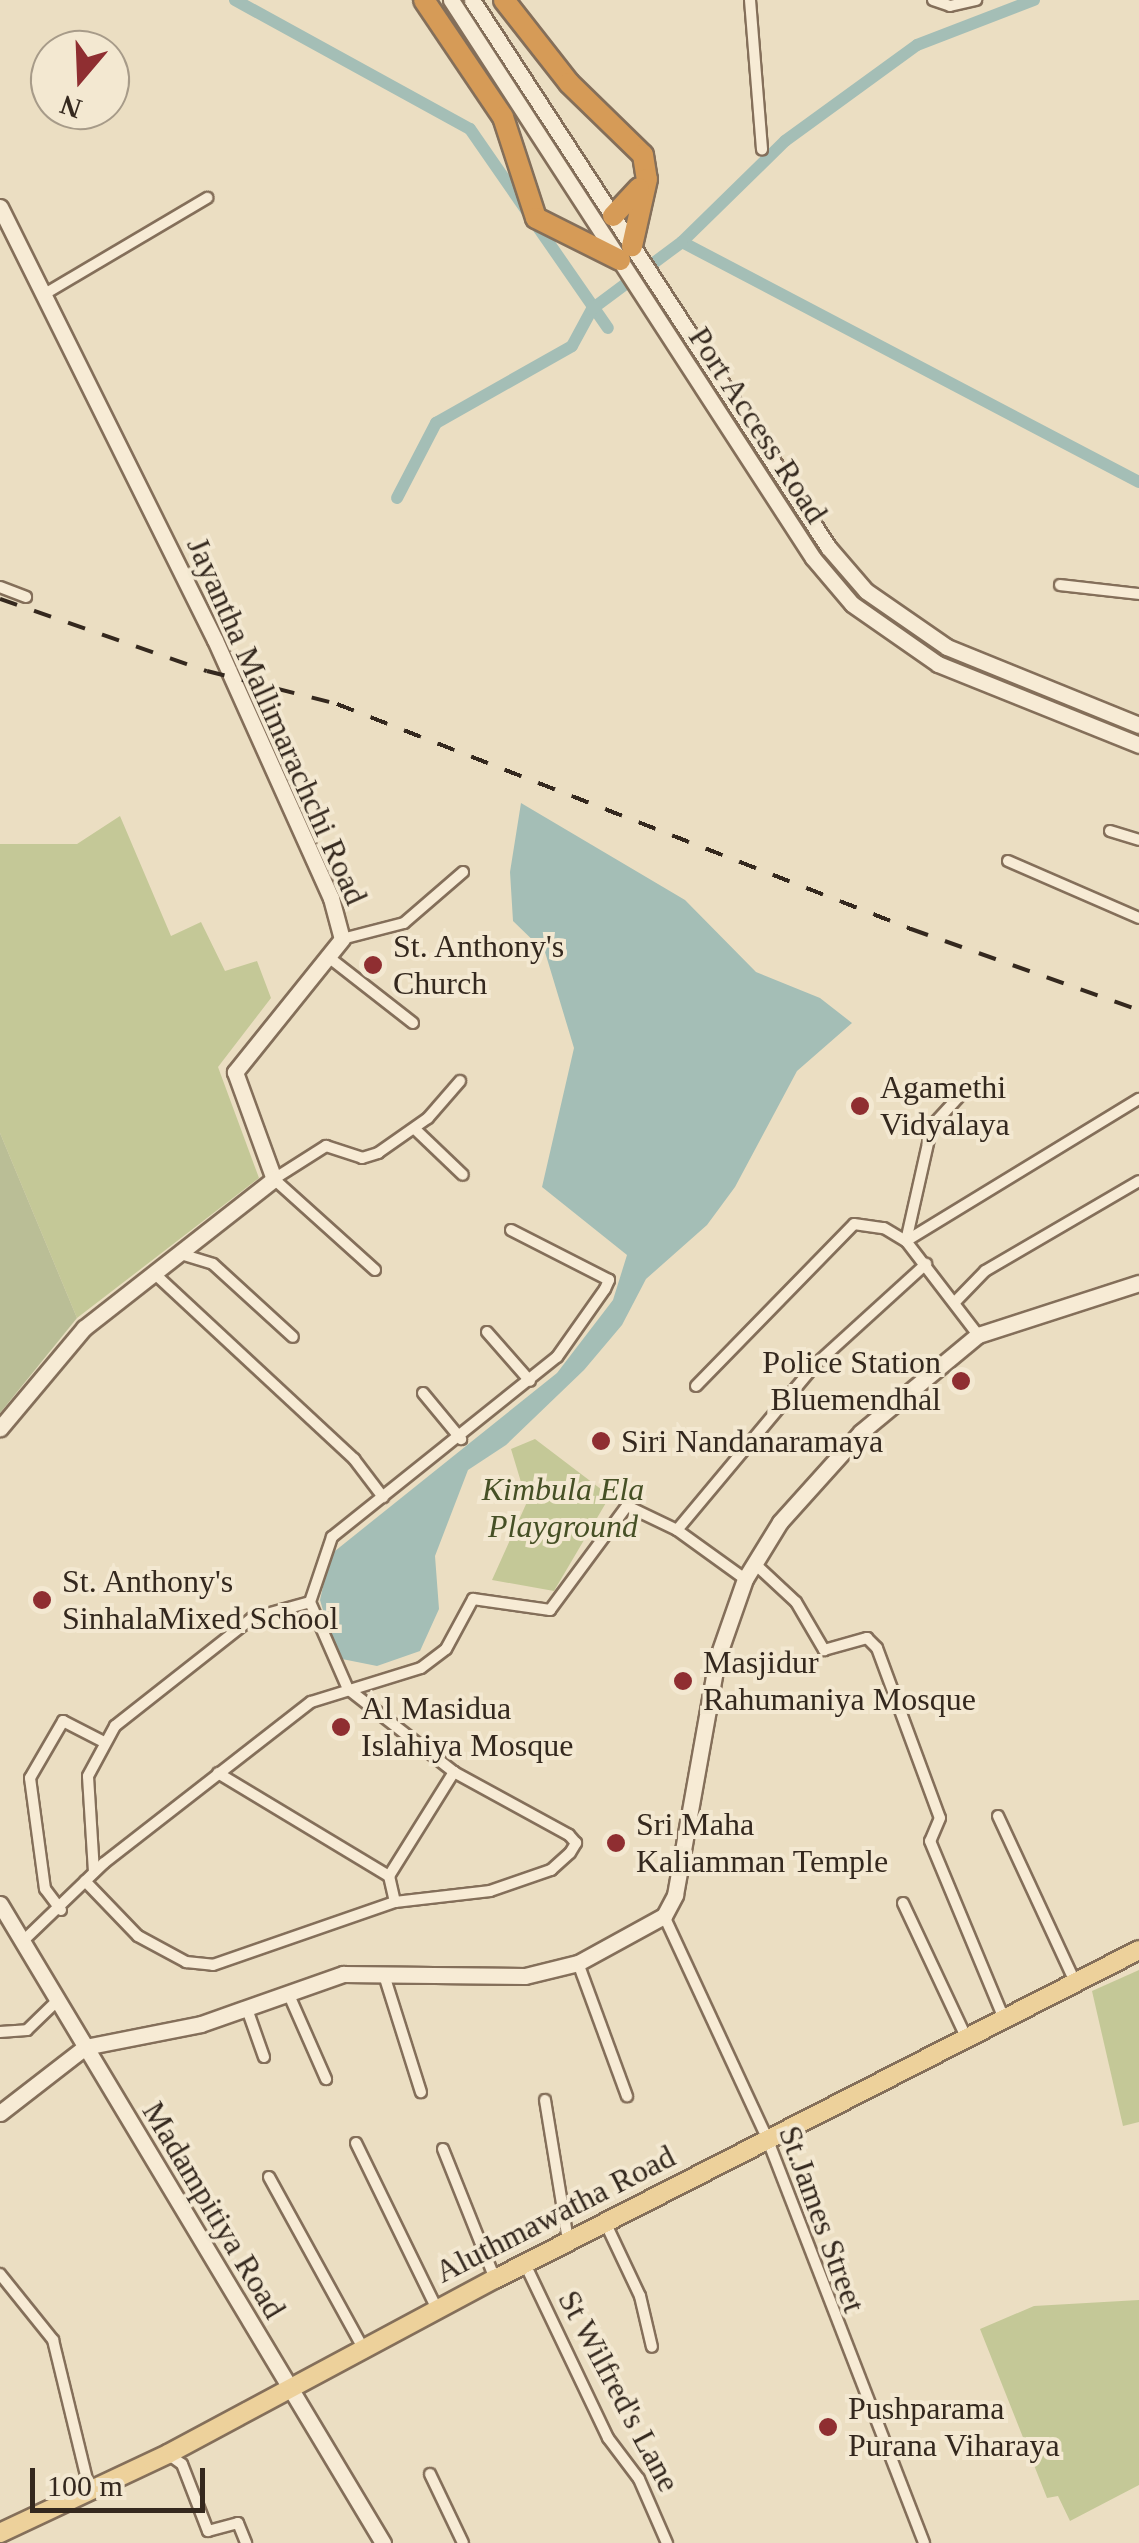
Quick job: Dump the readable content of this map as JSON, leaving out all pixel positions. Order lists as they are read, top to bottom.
{
  "streets": {
    "main road": [
      "Port Access Road",
      "Jayantha Mallimarachchi Road",
      "Madampitiya Road",
      "Aluthmawatha Road"
    ],
    "street": ["St.James Street", "St Wilfred's Lane"]
  },
  "crossings": [
    ["Madampitiya Road", "Aluthmawatha Road"],
    ["Aluthmawatha Road", "St.James Street"],
    ["Aluthmawatha Road", "St Wilfred's Lane"]
  ],
  "parks": ["Kimbula Ela Playground"],
  "places": [
    "St. Anthony's Church",
    "Agamethi Vidyalaya",
    "Police Station Bluemendhal",
    "Siri Nandanaramaya",
    "St. Anthony's SinhalaMixed School",
    "Masjidur Rahumaniya Mosque",
    "Al Masidua Islahiya Mosque",
    "Sri Maha Kaliamman Temple",
    "Pushparama Purana Viharaya"
  ],
  "scale_bar": "100 m",
  "north": "bottom"
}
